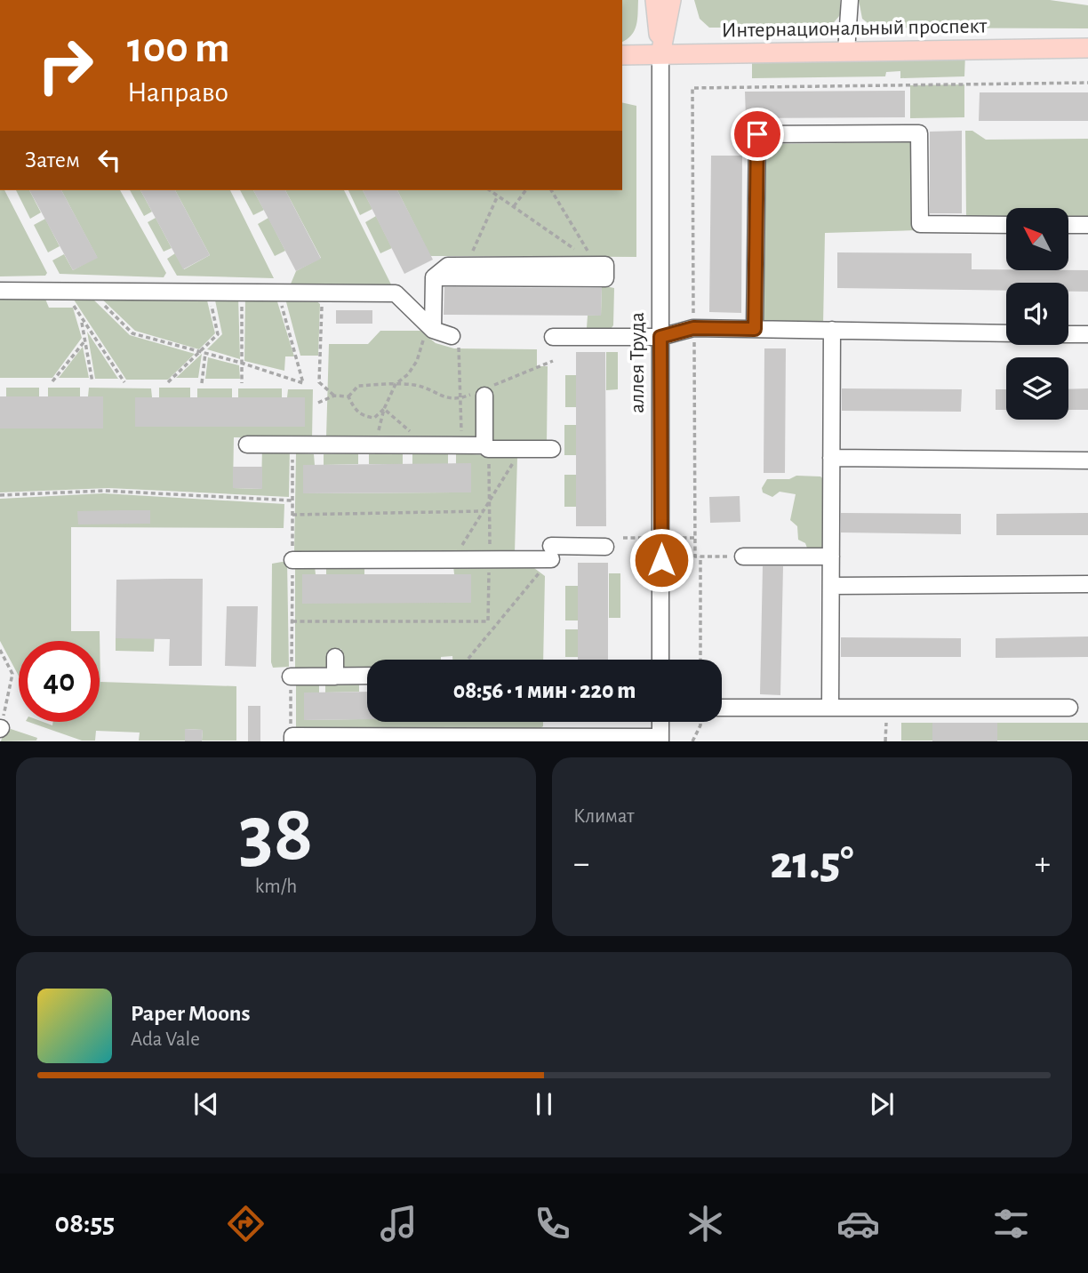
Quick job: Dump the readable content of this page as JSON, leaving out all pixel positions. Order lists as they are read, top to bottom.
{
  "streets": {
    "main road": ["Интернациональный проспект", "аллея Труда"]
  },
  "crossings": [
    ["Интернациональный проспект", "аллея Труда"]
  ],
  "north": "top left",
  "page": {
    "turn": ["100 m", "Направо"],
    "then": "Затем",
    "limit": "40",
    "trip": "08:56 · 1 мин · 220 m",
    "tile": [
      ["38", "km/h"],
      "Климат"
    ],
    "heat": ["−", "21.5°", "+"],
    "song": ["Paper Moons", "Ada Vale"],
    "tabs": "08:55"
  }
}
